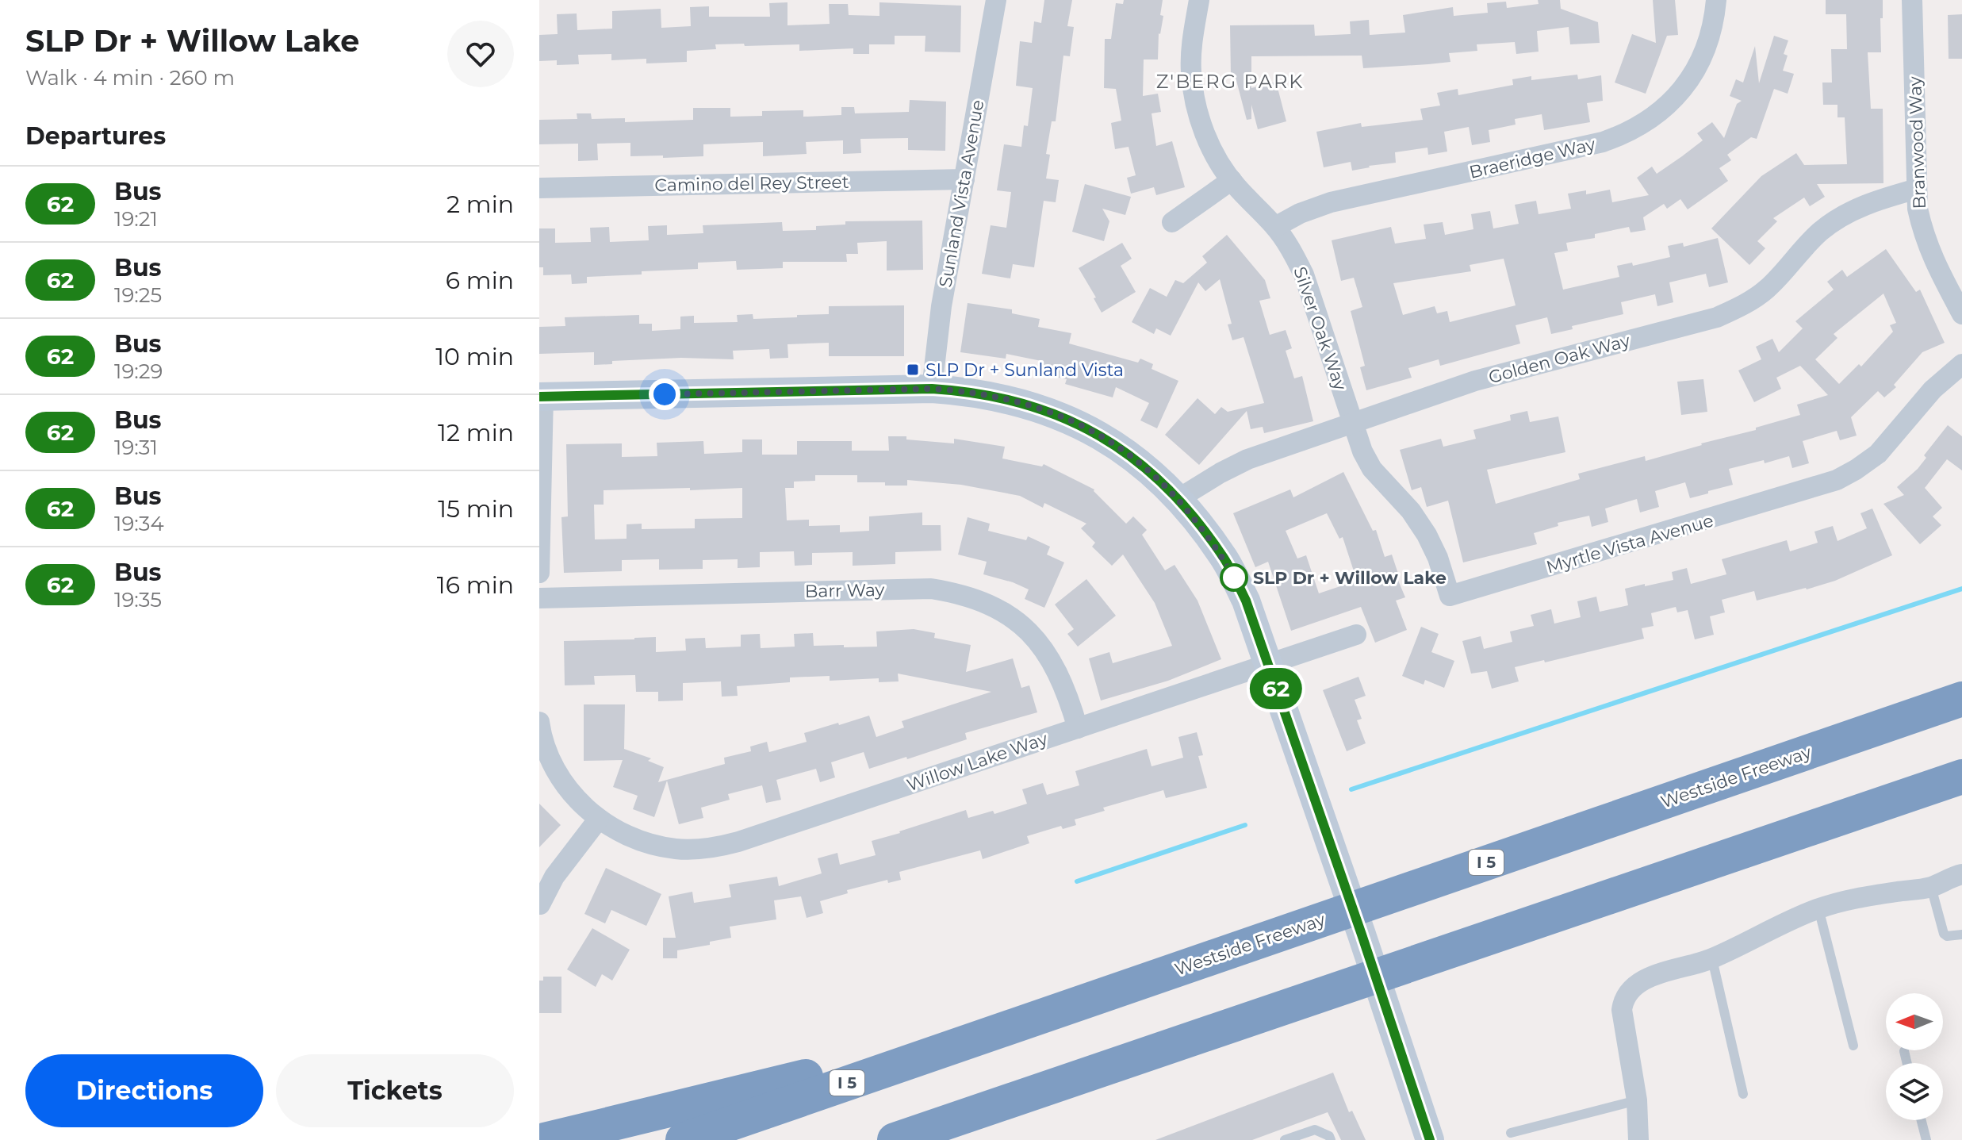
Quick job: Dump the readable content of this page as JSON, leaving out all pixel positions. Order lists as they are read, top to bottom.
{
  "streets": {
    "highway": ["Westside Freeway", "I 5"],
    "street": [
      "Branwood Way",
      "Braeridge Way",
      "Camino del Rey Street",
      "Sunland Vista Avenue",
      "Silver Oak Way",
      "Golden Oak Way",
      "Myrtle Vista Avenue",
      "Barr Way",
      "Willow Lake Way"
    ]
  },
  "crossings": [
    ["Branwood Way", "Golden Oak Way"],
    ["Braeridge Way", "Silver Oak Way"],
    ["Camino del Rey Street", "Sunland Vista Avenue"],
    ["Silver Oak Way", "Golden Oak Way"],
    ["Silver Oak Way", "Myrtle Vista Avenue"],
    ["Golden Oak Way", "Myrtle Vista Avenue"],
    ["Barr Way", "Willow Lake Way"]
  ],
  "districts": ["Z'BERG PARK"],
  "places": {
    "transit": ["SLP Dr + Sunland Vista"],
    "other": ["SLP Dr + Willow Lake"]
  },
  "lines": ["bus line 62"],
  "north": "left",
  "page": {
    "heading": [
      ["SLP Dr + Willow Lake", "Walk · 4 min · 260 m"],
      "Departures"
    ],
    "on_map": "62",
    "list": [
      {
        "mark": "62",
        "name": "Bus",
        "note": "19:21",
        "value": "2 min"
      },
      {
        "mark": "62",
        "name": "Bus",
        "note": "19:25",
        "value": "6 min"
      },
      {
        "mark": "62",
        "name": "Bus",
        "note": "19:29",
        "value": "10 min"
      },
      {
        "mark": "62",
        "name": "Bus",
        "note": "19:31",
        "value": "12 min"
      },
      {
        "mark": "62",
        "name": "Bus",
        "note": "19:34",
        "value": "15 min"
      },
      {
        "mark": "62",
        "name": "Bus",
        "note": "19:35",
        "value": "16 min"
      }
    ],
    "buttons": ["Directions", "Tickets"]
  }
}
